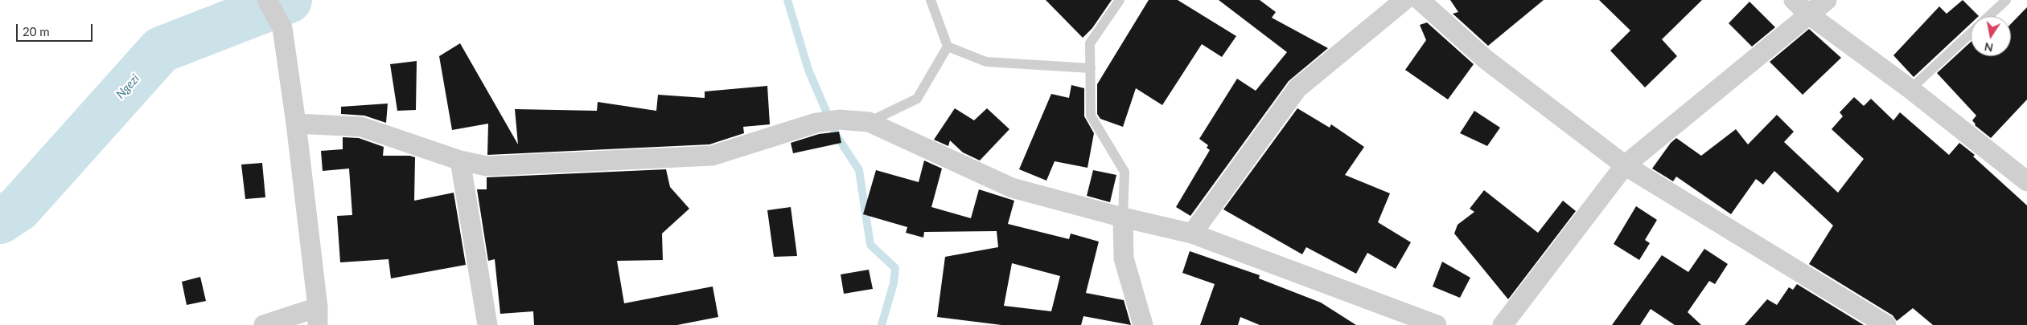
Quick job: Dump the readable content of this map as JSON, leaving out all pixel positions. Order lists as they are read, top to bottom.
{
  "water": ["Ngezi"],
  "scale_bar": "20 m",
  "north": "bottom"
}
